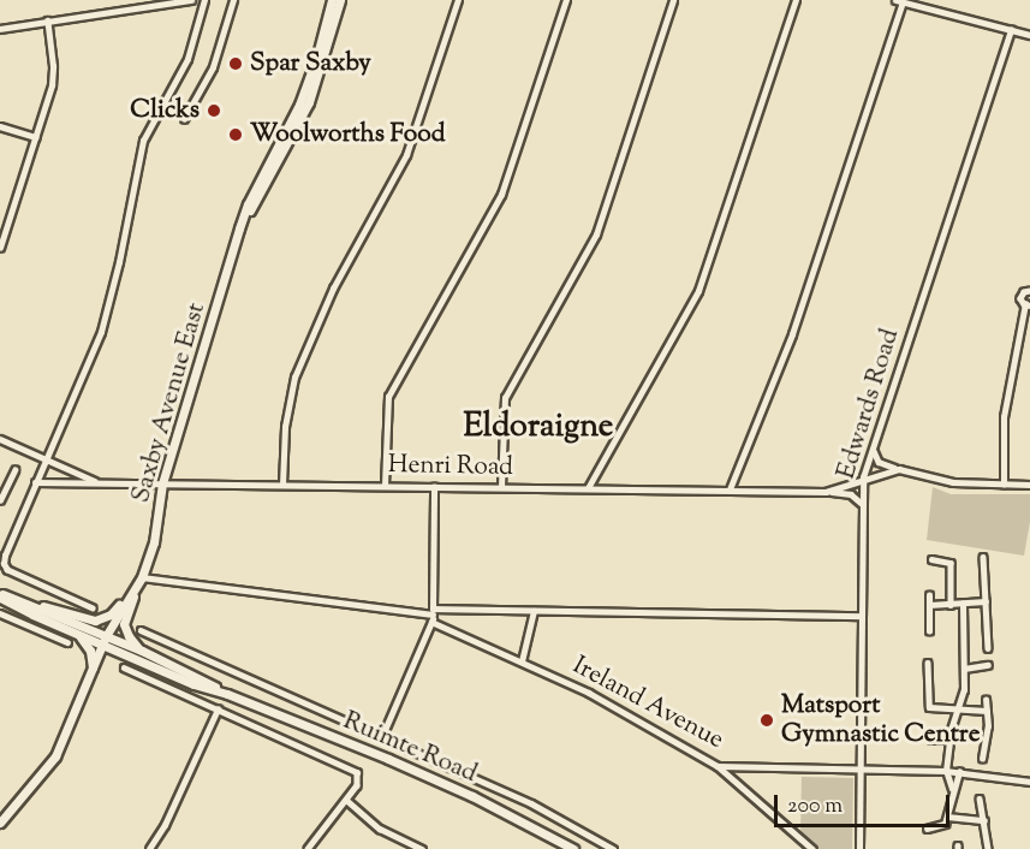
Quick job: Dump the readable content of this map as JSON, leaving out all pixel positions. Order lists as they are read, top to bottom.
{
  "streets": {
    "main road": ["Saxby Avenue East", "Ruimte Road"],
    "street": ["Edwards Road", "Henri Road", "Ireland Avenue"]
  },
  "crossings": [
    ["Saxby Avenue East", "Henri Road"],
    ["Saxby Avenue East", "Ireland Avenue"],
    ["Saxby Avenue East", "Ruimte Road"],
    ["Edwards Road", "Henri Road"],
    ["Edwards Road", "Ireland Avenue"]
  ],
  "districts": ["Eldoraigne"],
  "places": [
    "Spar Saxby",
    "Clicks",
    "Woolworths Food",
    "Matsport Gymnastic Centre"
  ],
  "scale_bar": "200 m"
}
